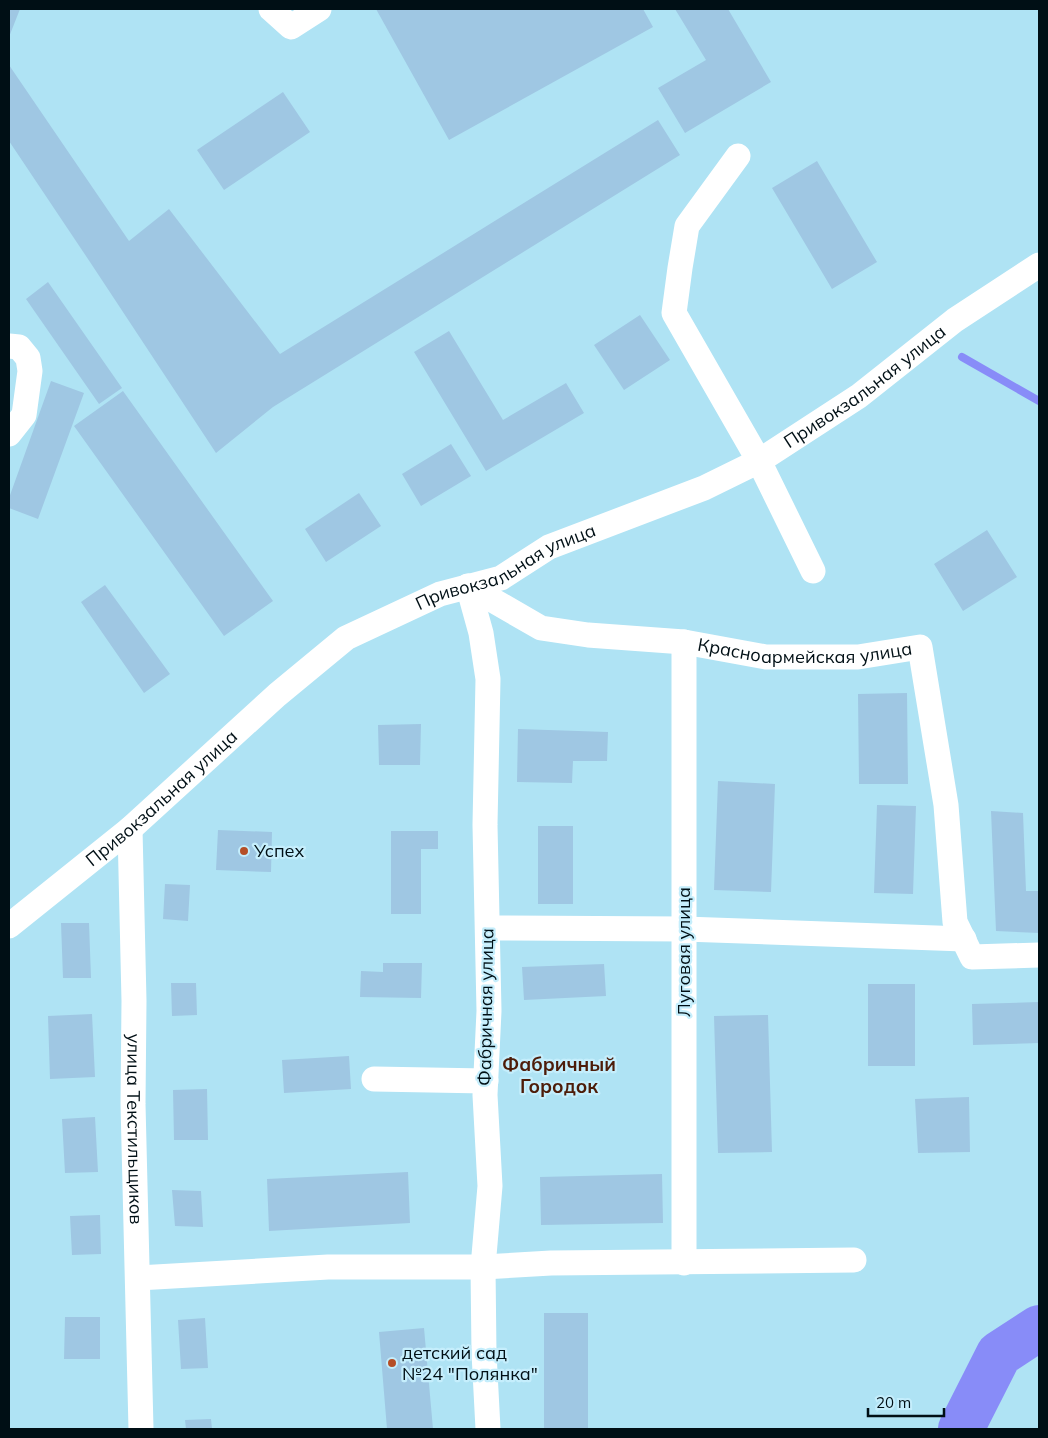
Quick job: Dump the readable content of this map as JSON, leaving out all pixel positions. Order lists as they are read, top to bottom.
{
  "streets": {
    "street": [
      "Привокзальная улица",
      "Красноармейская улица",
      "Луговая улица",
      "Фабричная улица",
      "улица Текстильщиков"
    ]
  },
  "crossings": [
    ["Привокзальная улица", "Красноармейская улица"],
    ["Привокзальная улица", "Фабричная улица"],
    ["Привокзальная улица", "улица Текстильщиков"],
    ["Красноармейская улица", "Луговая улица"],
    ["Красноармейская улица", "Фабричная улица"]
  ],
  "districts": ["Фабричный Городок"],
  "places": ["Успех", "детский сад №24 \"Полянка\""],
  "scale_bar": "20 m"
}
